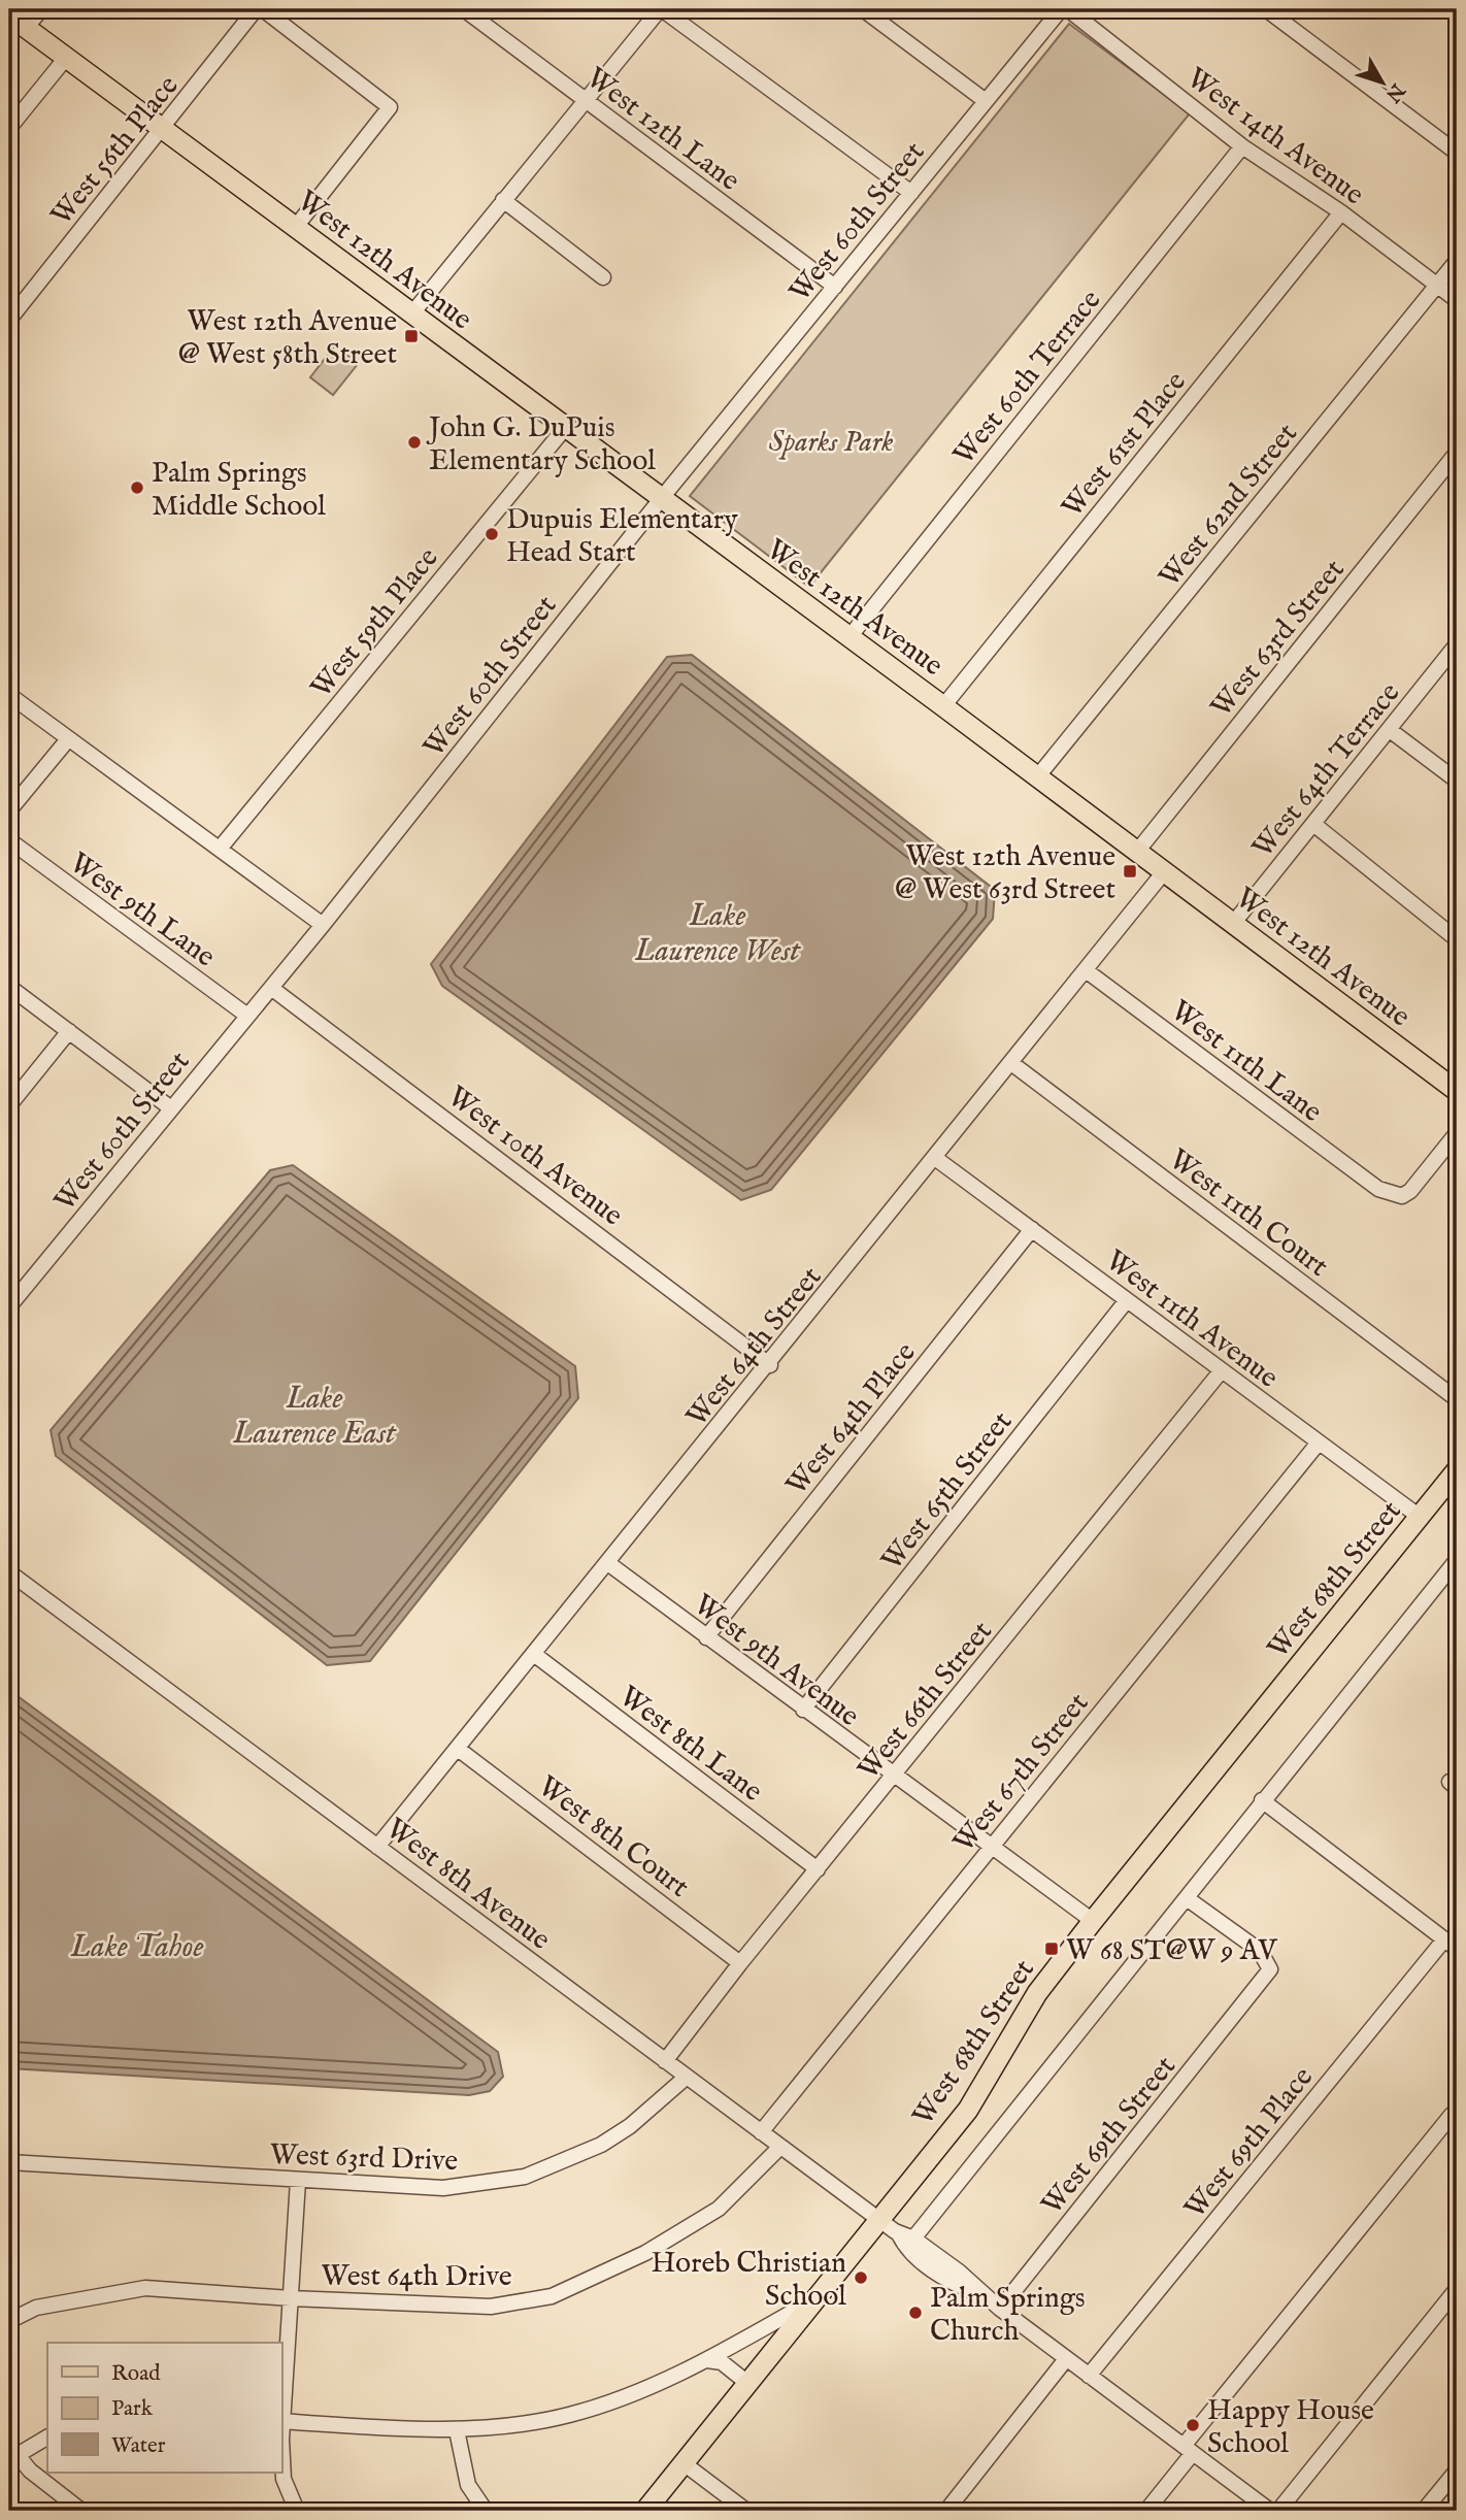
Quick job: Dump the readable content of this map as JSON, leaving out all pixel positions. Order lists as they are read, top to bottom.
{
  "streets": {
    "main road": ["West 12th Avenue", "West 68th Street"],
    "street": [
      "West 12th Lane",
      "West 14th Avenue",
      "West 56th Place",
      "West 60th Street",
      "West 60th Terrace",
      "West 61st Place",
      "West 62nd Street",
      "West 59th Place",
      "West 63rd Street",
      "West 64th Terrace",
      "West 9th Lane",
      "West 11th Lane",
      "West 10th Avenue",
      "West 11th Court",
      "West 11th Avenue",
      "West 64th Street",
      "West 64th Place",
      "West 65th Street",
      "West 9th Avenue",
      "West 66th Street",
      "West 8th Lane",
      "West 67th Street",
      "West 8th Court",
      "West 8th Avenue",
      "West 69th Street",
      "West 69th Place",
      "West 63rd Drive",
      "West 64th Drive"
    ]
  },
  "crossings": [
    ["West 12th Lane", "West 60th Street"],
    ["West 14th Avenue", "West 60th Terrace"],
    ["West 14th Avenue", "West 61st Place"],
    ["West 14th Avenue", "West 62nd Street"],
    ["West 56th Place", "West 12th Avenue"],
    ["West 60th Street", "West 12th Avenue"],
    ["West 60th Street", "West 9th Lane"],
    ["West 60th Street", "West 10th Avenue"],
    ["West 12th Avenue", "West 60th Terrace"],
    ["West 12th Avenue", "West 61st Place"],
    ["West 12th Avenue", "West 62nd Street"],
    ["West 12th Avenue", "West 59th Place"],
    ["West 12th Avenue", "West 63rd Street"],
    ["West 12th Avenue", "West 64th Terrace"],
    ["West 12th Avenue", "West 64th Street"],
    ["West 11th Lane", "West 64th Street"],
    ["West 10th Avenue", "West 64th Street"],
    ["West 11th Court", "West 64th Street"],
    ["West 11th Avenue", "West 64th Street"],
    ["West 11th Avenue", "West 64th Place"],
    ["West 11th Avenue", "West 65th Street"],
    ["West 11th Avenue", "West 68th Street"],
    ["West 11th Avenue", "West 66th Street"],
    ["West 11th Avenue", "West 67th Street"],
    ["West 64th Street", "West 9th Avenue"],
    ["West 64th Street", "West 8th Lane"],
    ["West 64th Street", "West 8th Court"],
    ["West 64th Street", "West 8th Avenue"],
    ["West 64th Place", "West 9th Avenue"],
    ["West 65th Street", "West 9th Avenue"],
    ["West 68th Street", "West 9th Avenue"],
    ["West 68th Street", "West 8th Avenue"],
    ["West 9th Avenue", "West 66th Street"],
    ["West 9th Avenue", "West 67th Street"],
    ["West 66th Street", "West 8th Lane"],
    ["West 66th Street", "West 8th Court"],
    ["West 66th Street", "West 8th Avenue"],
    ["West 67th Street", "West 8th Avenue"],
    ["West 8th Avenue", "West 69th Street"],
    ["West 8th Avenue", "West 69th Place"],
    ["West 8th Avenue", "West 63rd Drive"],
    ["West 8th Avenue", "West 64th Drive"]
  ],
  "water": ["Lake Laurence West", "Lake Laurence East", "Lake Tahoe"],
  "parks": ["Sparks Park"],
  "places": {
    "transit": ["West 12th Avenue @ West 58th Street", "West 12th Avenue @ West 63rd Street", "W 68 ST@W 9 AV"],
    "other": [
      "John G. DuPuis Elementary School",
      "Palm Springs Middle School",
      "Dupuis Elementary Head Start",
      "Horeb Christian School",
      "Palm Springs Church",
      "Happy House School"
    ]
  },
  "legend": ["Road", "Park", "Water"],
  "north": "bottom right"
}
